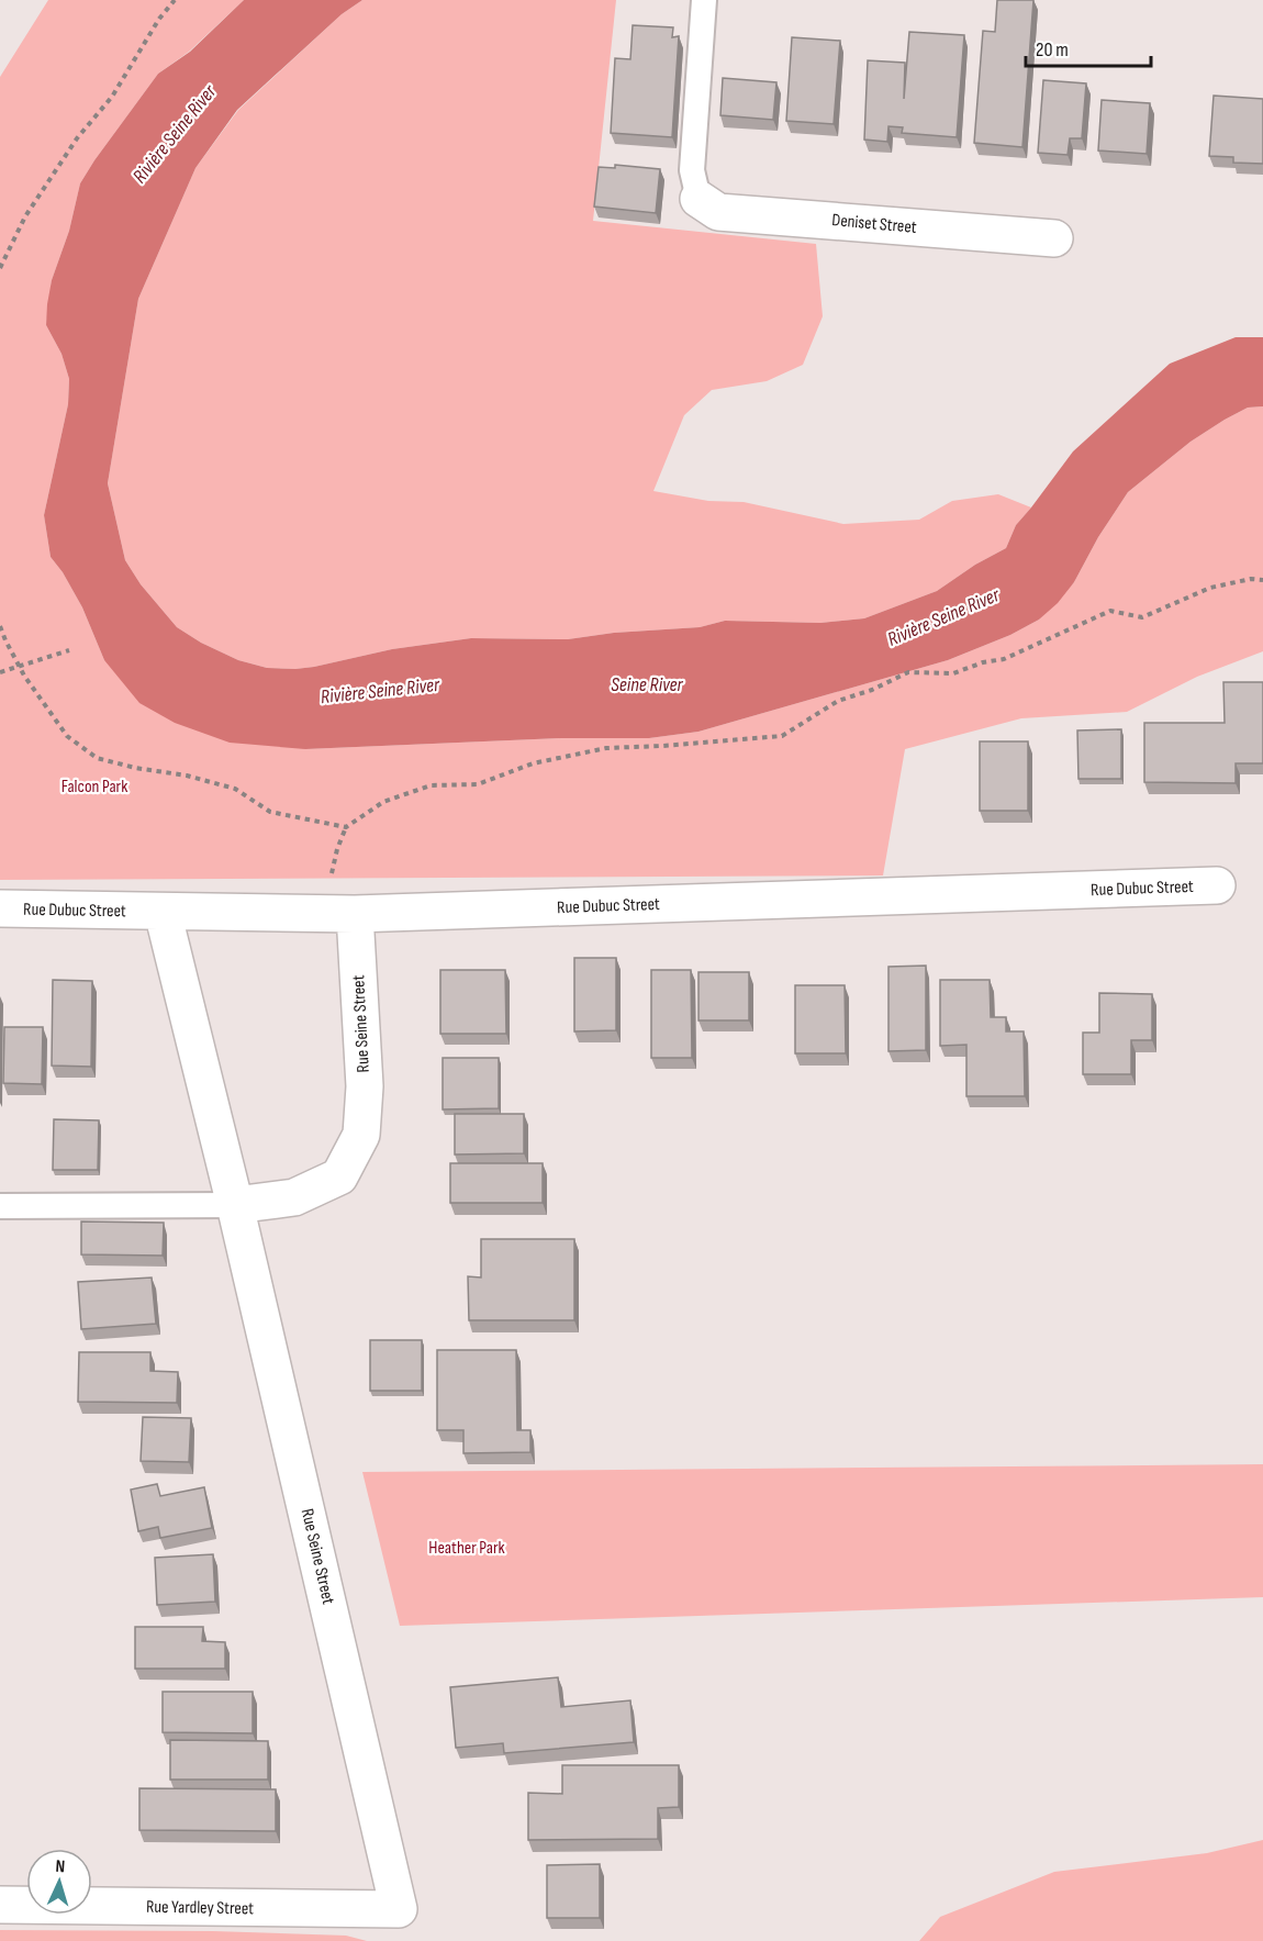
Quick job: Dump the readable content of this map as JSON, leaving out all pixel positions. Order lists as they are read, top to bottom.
{
  "streets": {
    "street": [
      "Deniset Street",
      "Rue Dubuc Street",
      "Rue Seine Street",
      "Rue Yardley Street"
    ]
  },
  "crossings": [
    ["Rue Dubuc Street", "Rue Seine Street"],
    ["Rue Seine Street", "Rue Yardley Street"]
  ],
  "water": ["Rivière Seine River", "Seine River"],
  "parks": ["Falcon Park", "Heather Park"],
  "scale_bar": "20 m",
  "north": "top"
}
